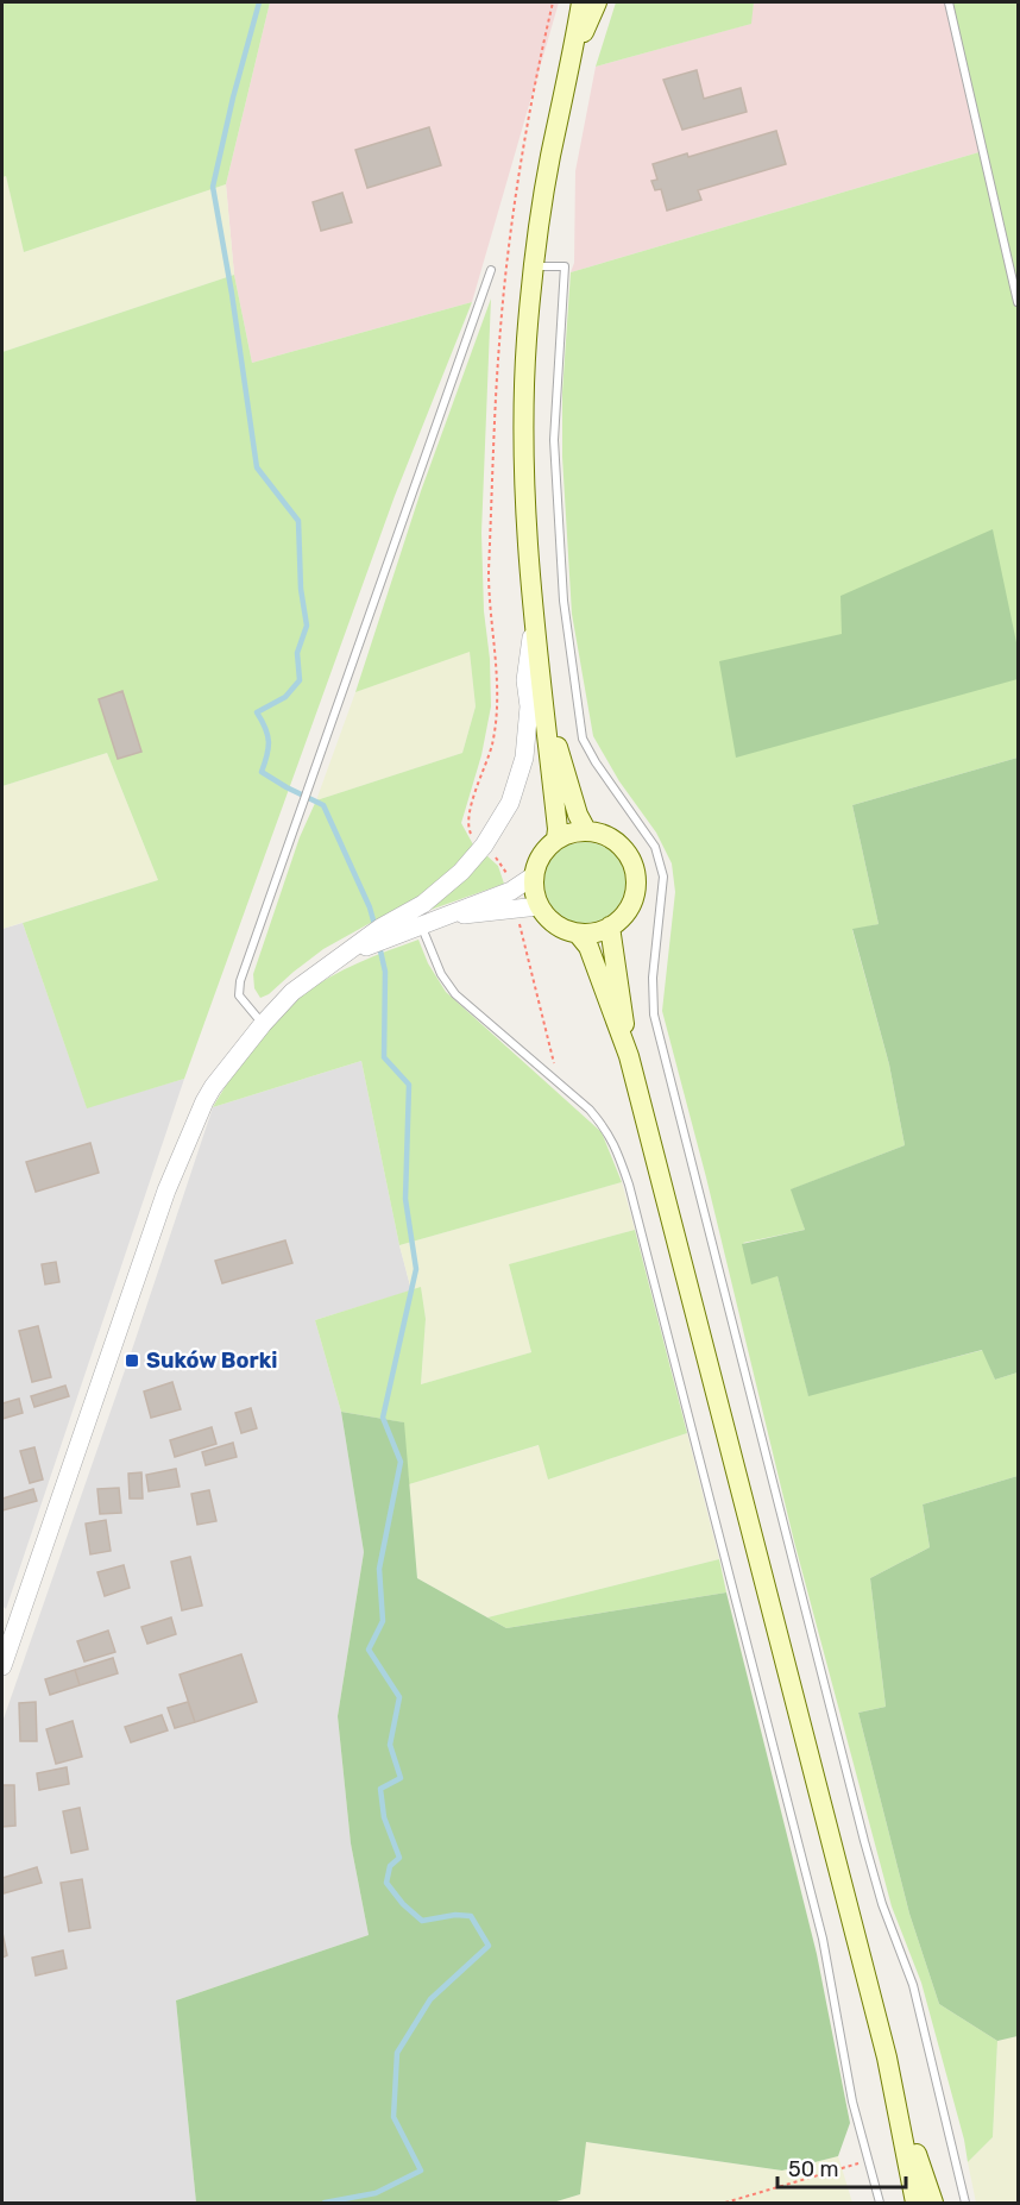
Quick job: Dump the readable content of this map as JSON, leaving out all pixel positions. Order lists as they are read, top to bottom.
{
  "places": {
    "transit": ["Suków Borki"]
  },
  "scale_bar": "50 m"
}
